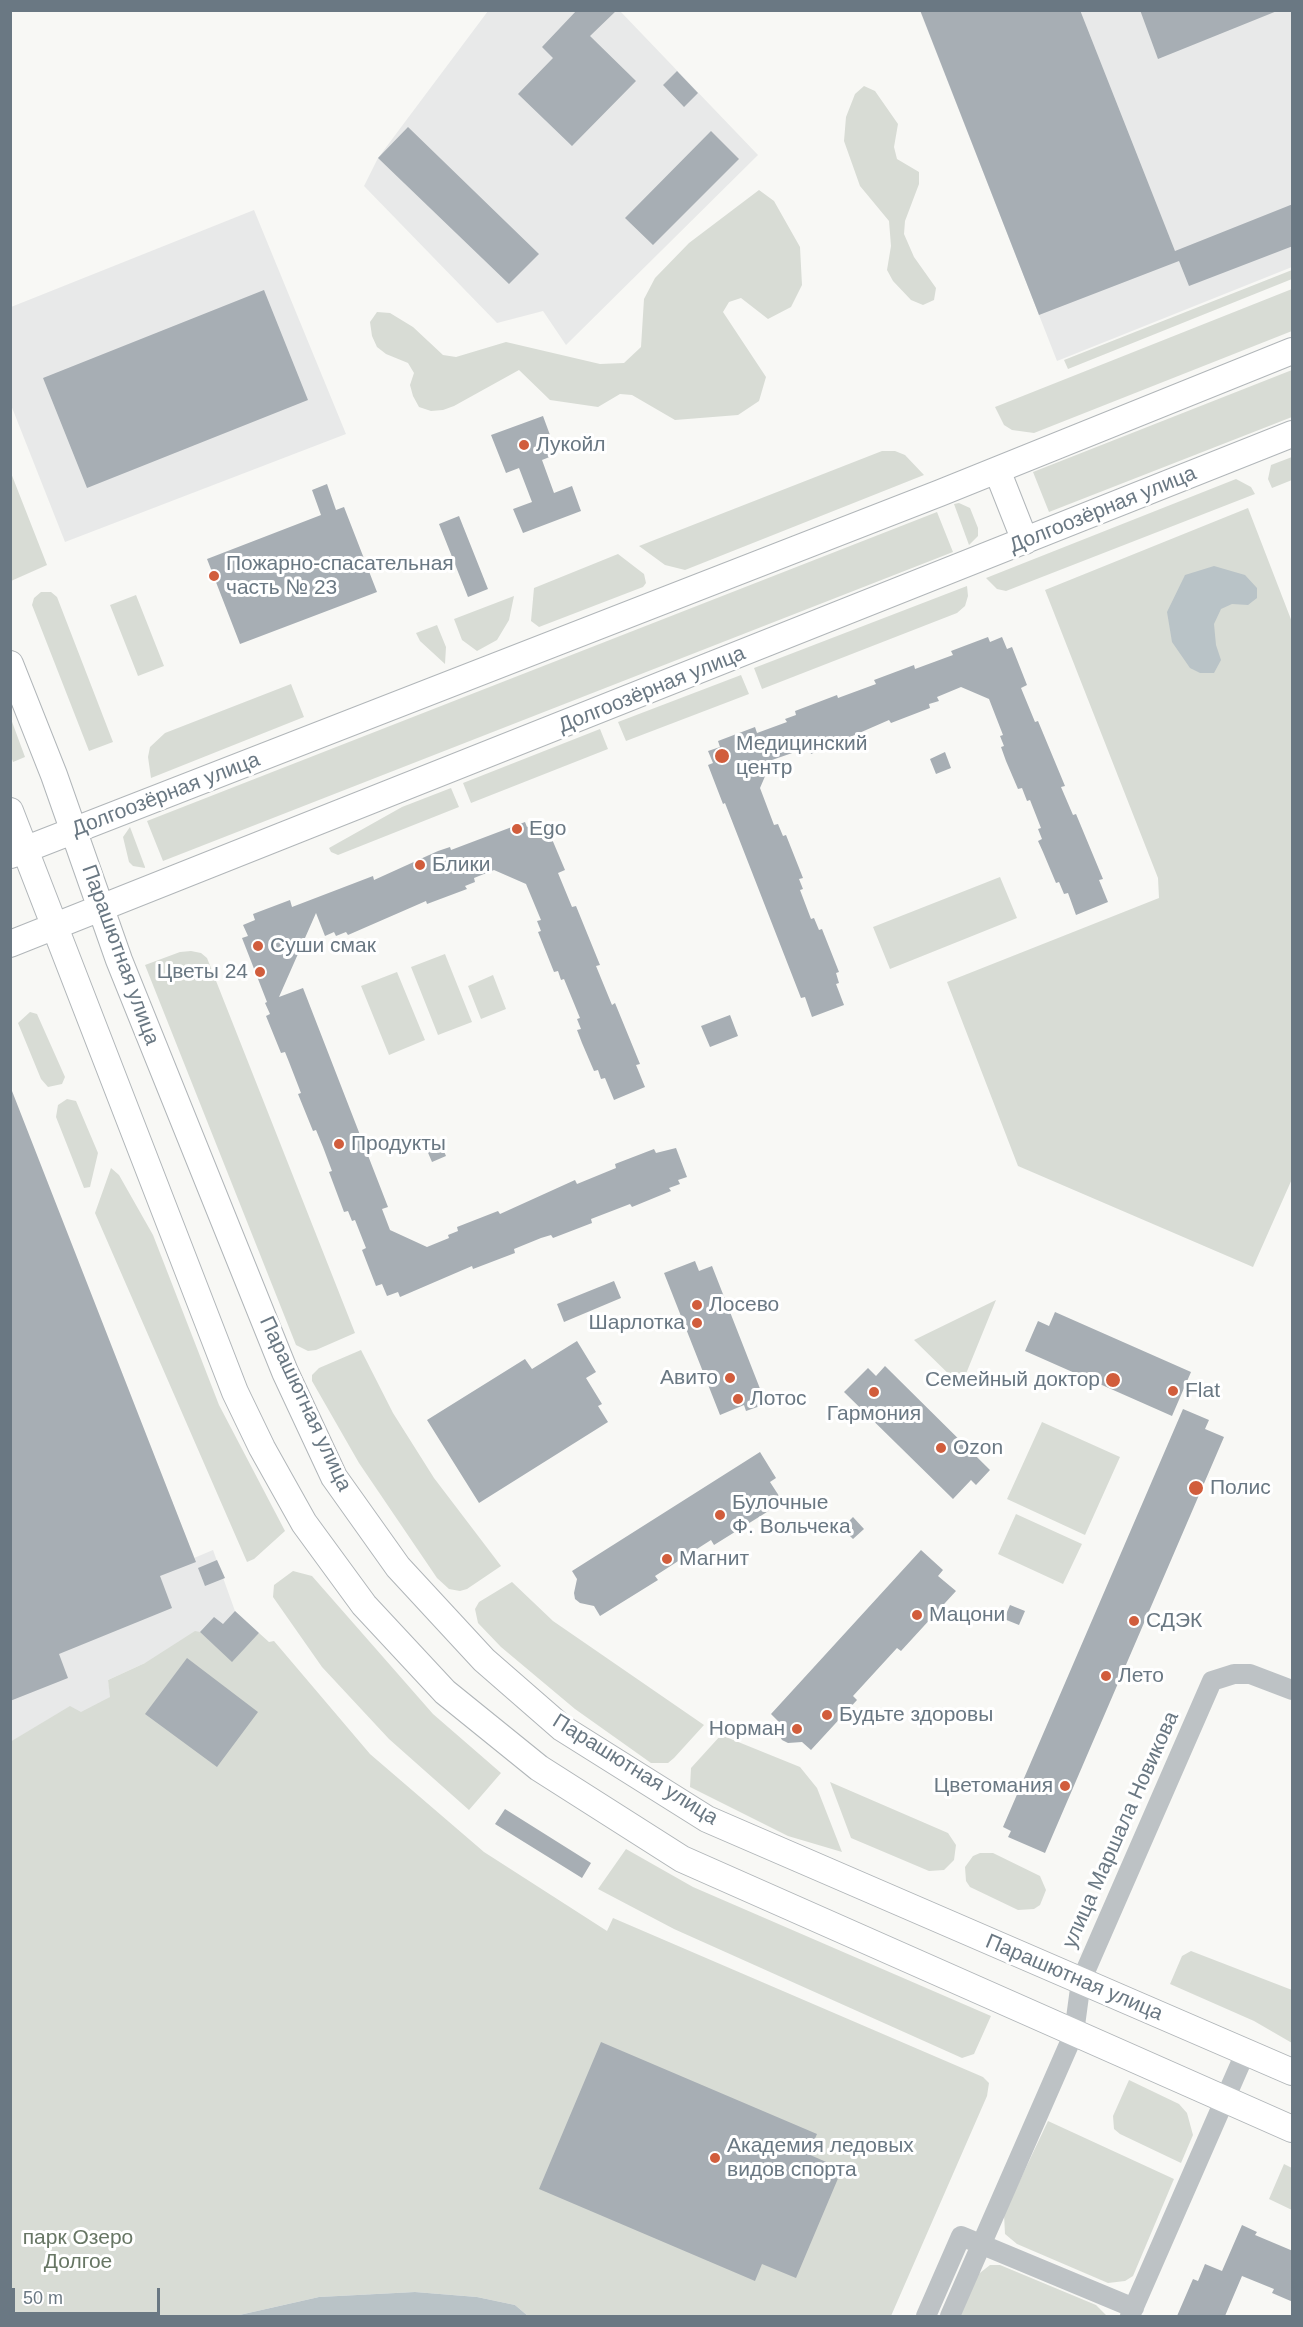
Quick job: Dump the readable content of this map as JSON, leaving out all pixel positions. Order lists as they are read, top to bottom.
{
  "streets": {
    "main road": ["Долгоозёрная улица", "Парашютная улица"],
    "street": ["улица Маршала Новикова"]
  },
  "crossings": [
    ["Долгоозёрная улица", "Парашютная улица"],
    ["Парашютная улица", "улица Маршала Новикова"]
  ],
  "parks": ["парк Озеро Долгое"],
  "places": [
    "Лукойл",
    "Пожарно-спасательная часть № 23",
    "Медицинский центр",
    "Ego",
    "Блики",
    "Суши смак",
    "Цветы 24",
    "Продукты",
    "Лосево",
    "Шарлотка",
    "Авито",
    "Семейный доктор",
    "Flat",
    "Гармония",
    "Лотос",
    "Ozon",
    "Полис",
    "Булочные Ф. Вольчека",
    "Магнит",
    "Мацони",
    "СДЭК",
    "Лето",
    "Будьте здоровы",
    "Норман",
    "Цветомания",
    "Академия ледовых видов спорта"
  ],
  "scale_bar": "50 m"
}
